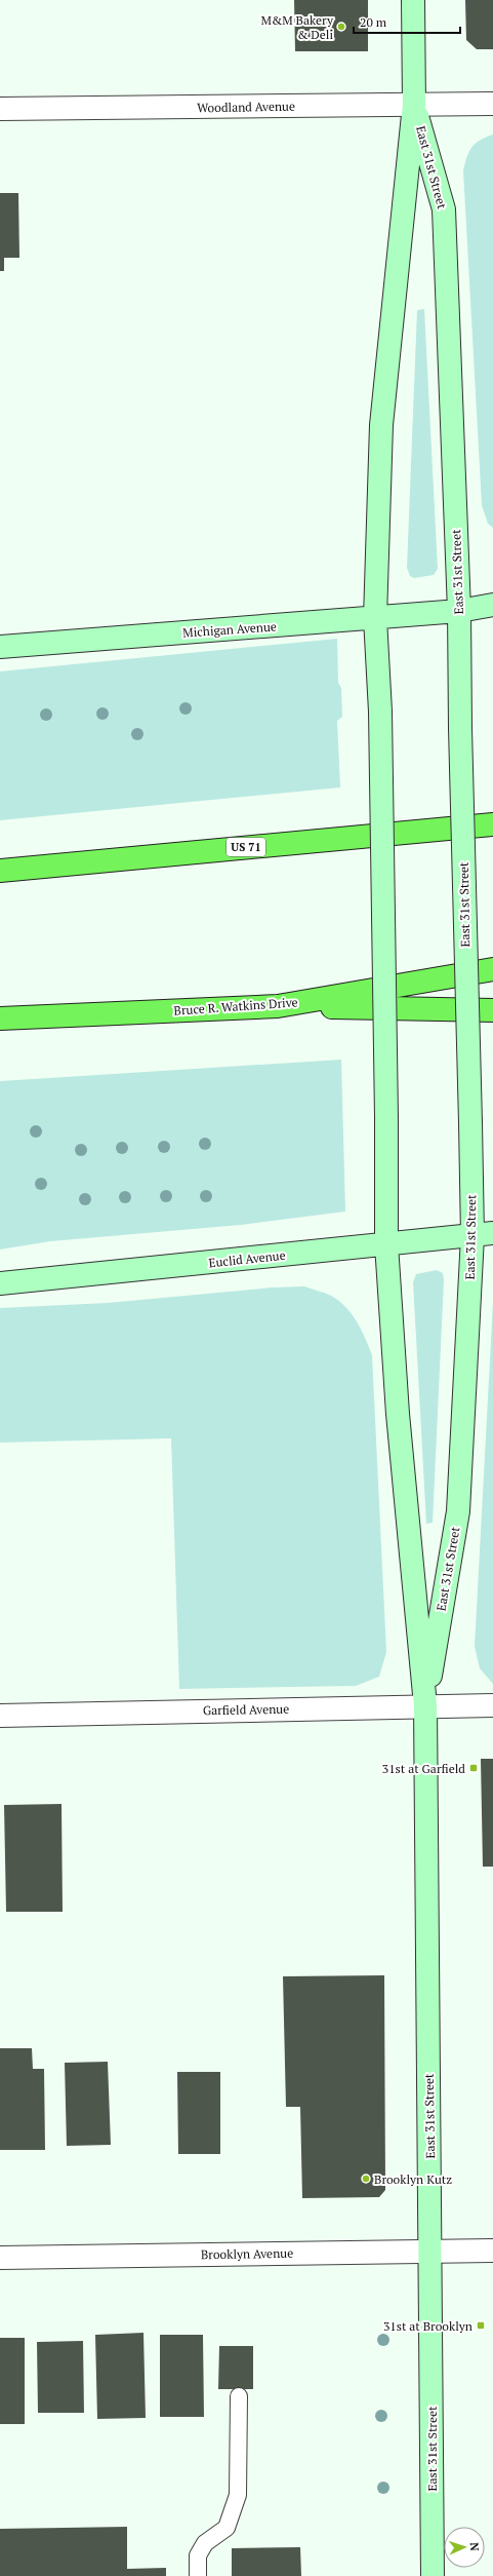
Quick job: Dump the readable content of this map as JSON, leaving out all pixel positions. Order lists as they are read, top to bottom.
{
  "streets": {
    "highway": ["US 71", "Bruce R. Watkins Drive"],
    "main road": ["East 31st Street", "Michigan Avenue", "Euclid Avenue"],
    "street": ["Woodland Avenue", "Garfield Avenue", "Brooklyn Avenue"]
  },
  "crossings": [
    ["Woodland Avenue", "East 31st Street"],
    ["East 31st Street", "Michigan Avenue"],
    ["East 31st Street", "Euclid Avenue"],
    ["East 31st Street", "Garfield Avenue"],
    ["East 31st Street", "Brooklyn Avenue"]
  ],
  "places": {
    "other": ["M&M Bakery & Deli", "Brooklyn Kutz"],
    "transit": ["31st at Garfield", "31st at Brooklyn"]
  },
  "scale_bar": "20 m",
  "north": "right"
}
